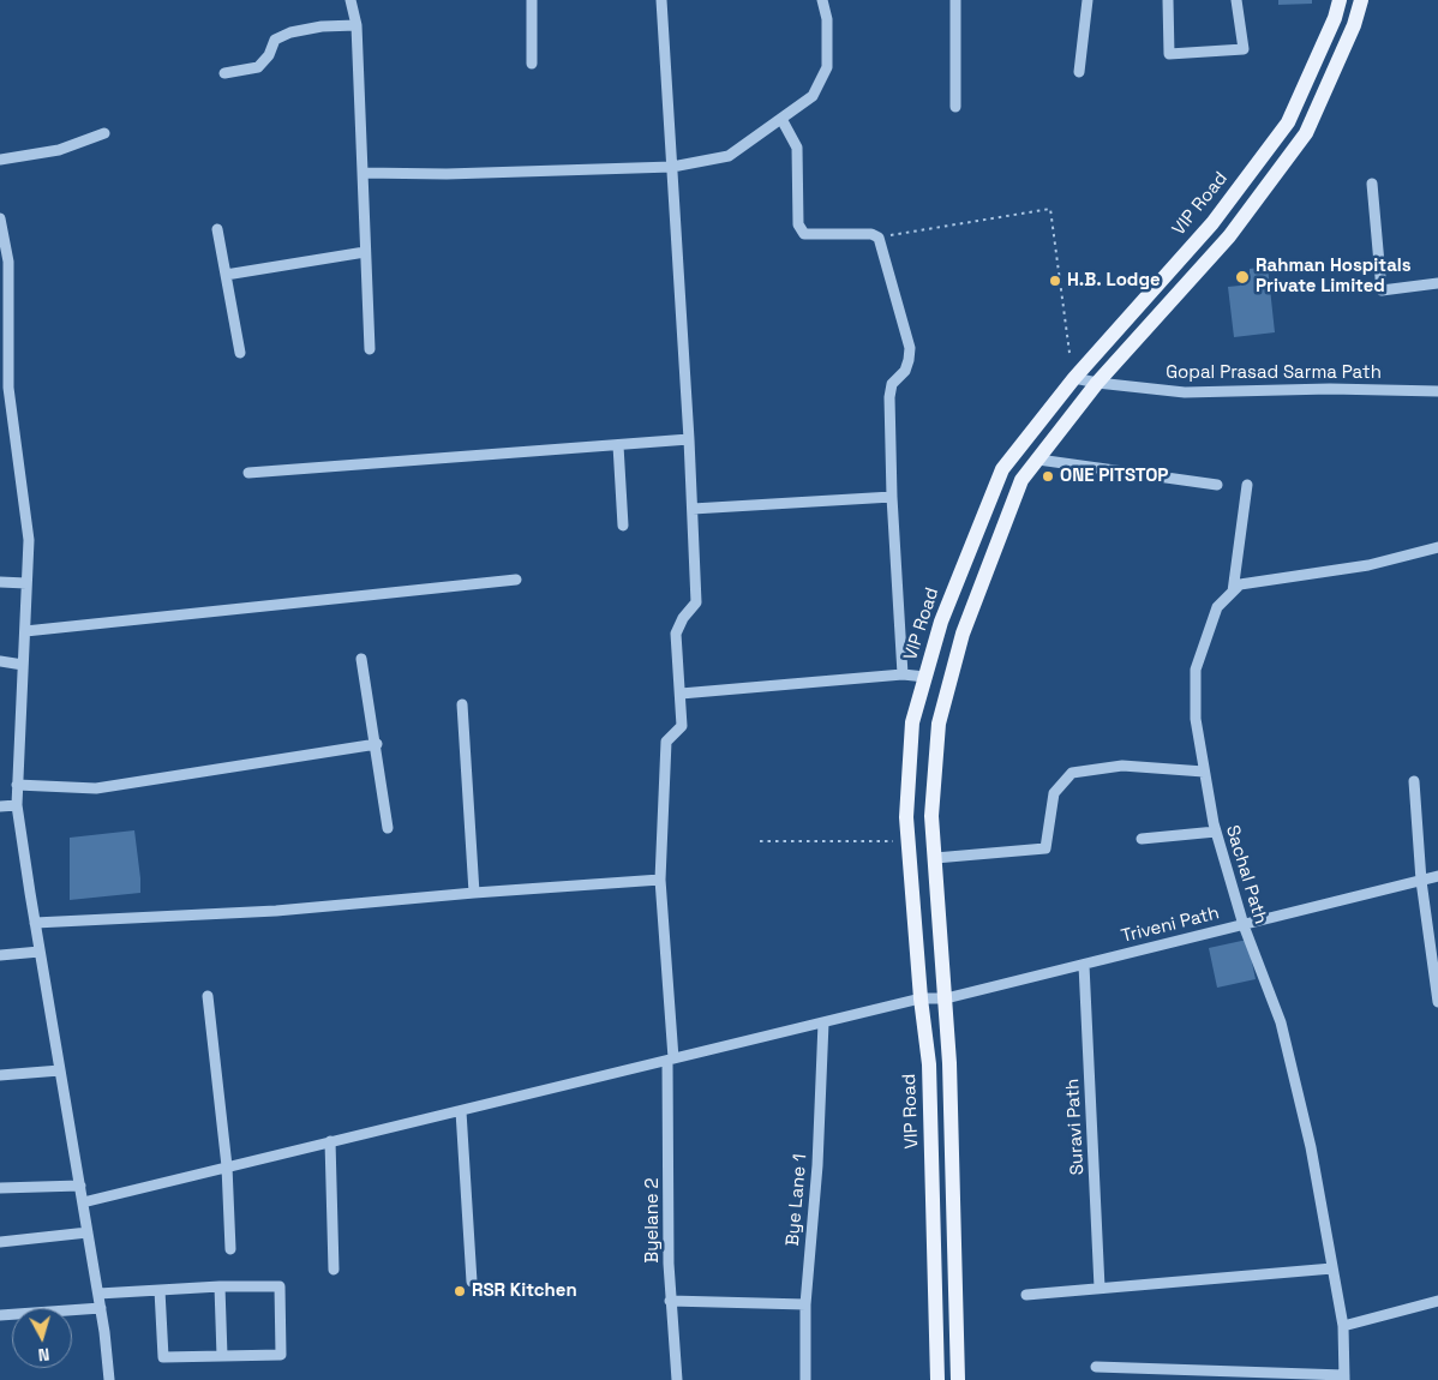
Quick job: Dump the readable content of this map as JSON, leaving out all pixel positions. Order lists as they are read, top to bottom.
{
  "streets": {
    "main road": ["VIP Road"],
    "street": [
      "Gopal Prasad Sarma Path",
      "Sachal Path",
      "Triveni Path",
      "Suravi Path",
      "Bye Lane 1",
      "Byelane 2"
    ]
  },
  "crossings": [
    ["VIP Road", "Gopal Prasad Sarma Path"],
    ["VIP Road", "Triveni Path"],
    ["Sachal Path", "Triveni Path"],
    ["Triveni Path", "Suravi Path"],
    ["Triveni Path", "Bye Lane 1"],
    ["Triveni Path", "Byelane 2"]
  ],
  "places": [
    "Rahman Hospitals Private Limited",
    "H.B. Lodge",
    "ONE PITSTOP",
    "RSR Kitchen"
  ],
  "north": "bottom"
}
